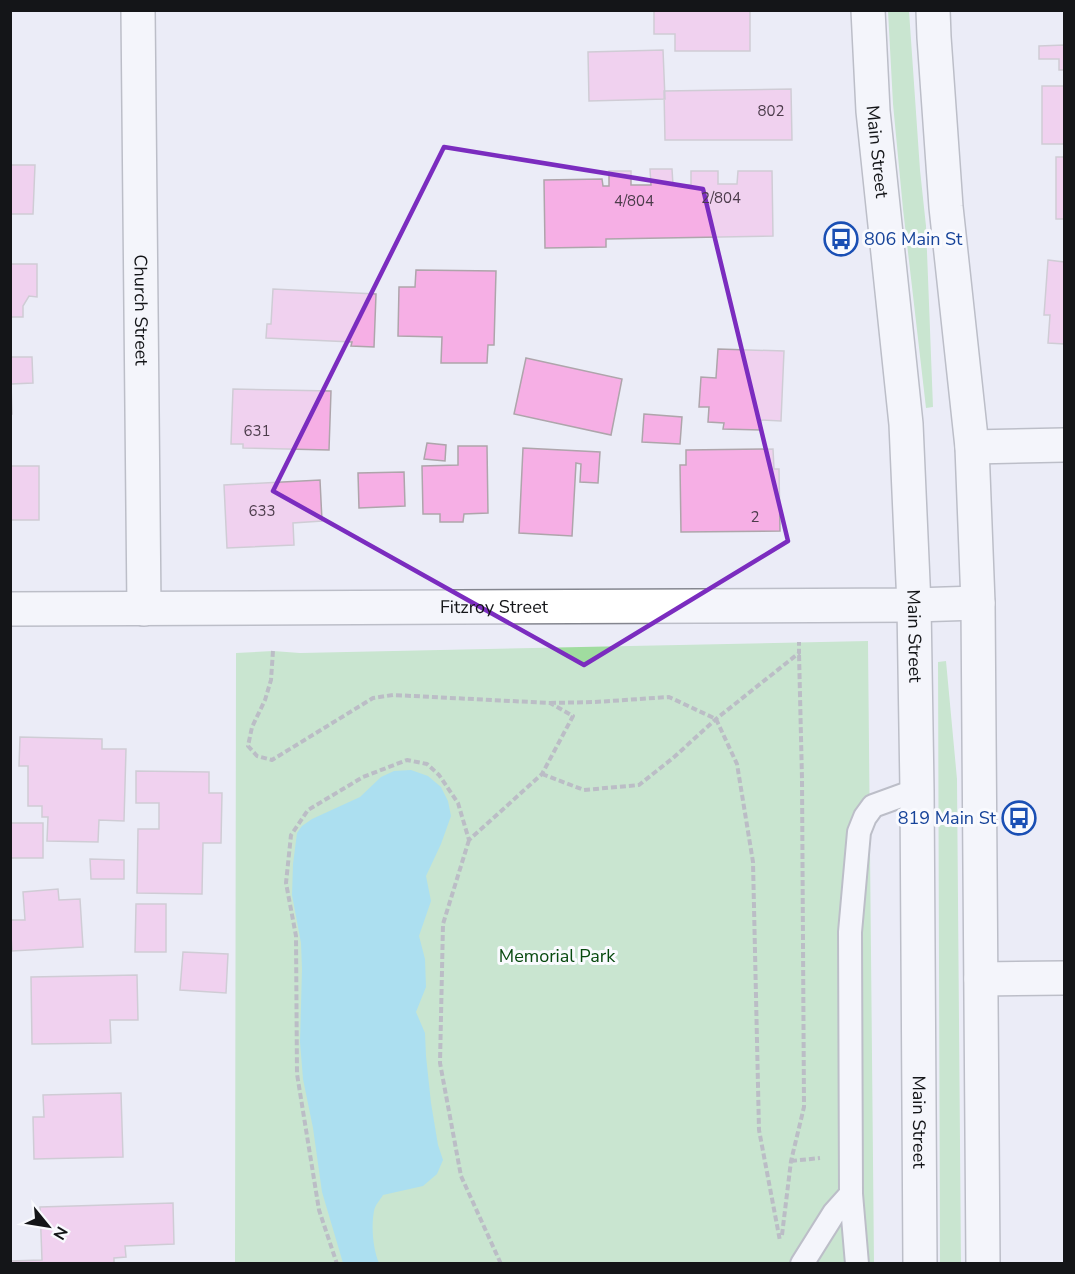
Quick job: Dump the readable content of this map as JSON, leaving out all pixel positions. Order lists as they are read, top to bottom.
{
  "streets": {
    "main road": ["Main Street", "Church Street", "Fitzroy Street"]
  },
  "crossings": [
    ["Main Street", "Fitzroy Street"],
    ["Church Street", "Fitzroy Street"]
  ],
  "parks": ["Memorial Park"],
  "places": {
    "bus stop": ["806 Main St", "819 Main St"]
  },
  "house_numbers": [
    "802",
    "2/804",
    "4/804",
    "631",
    "633",
    "2"
  ],
  "north": "bottom right"
}
